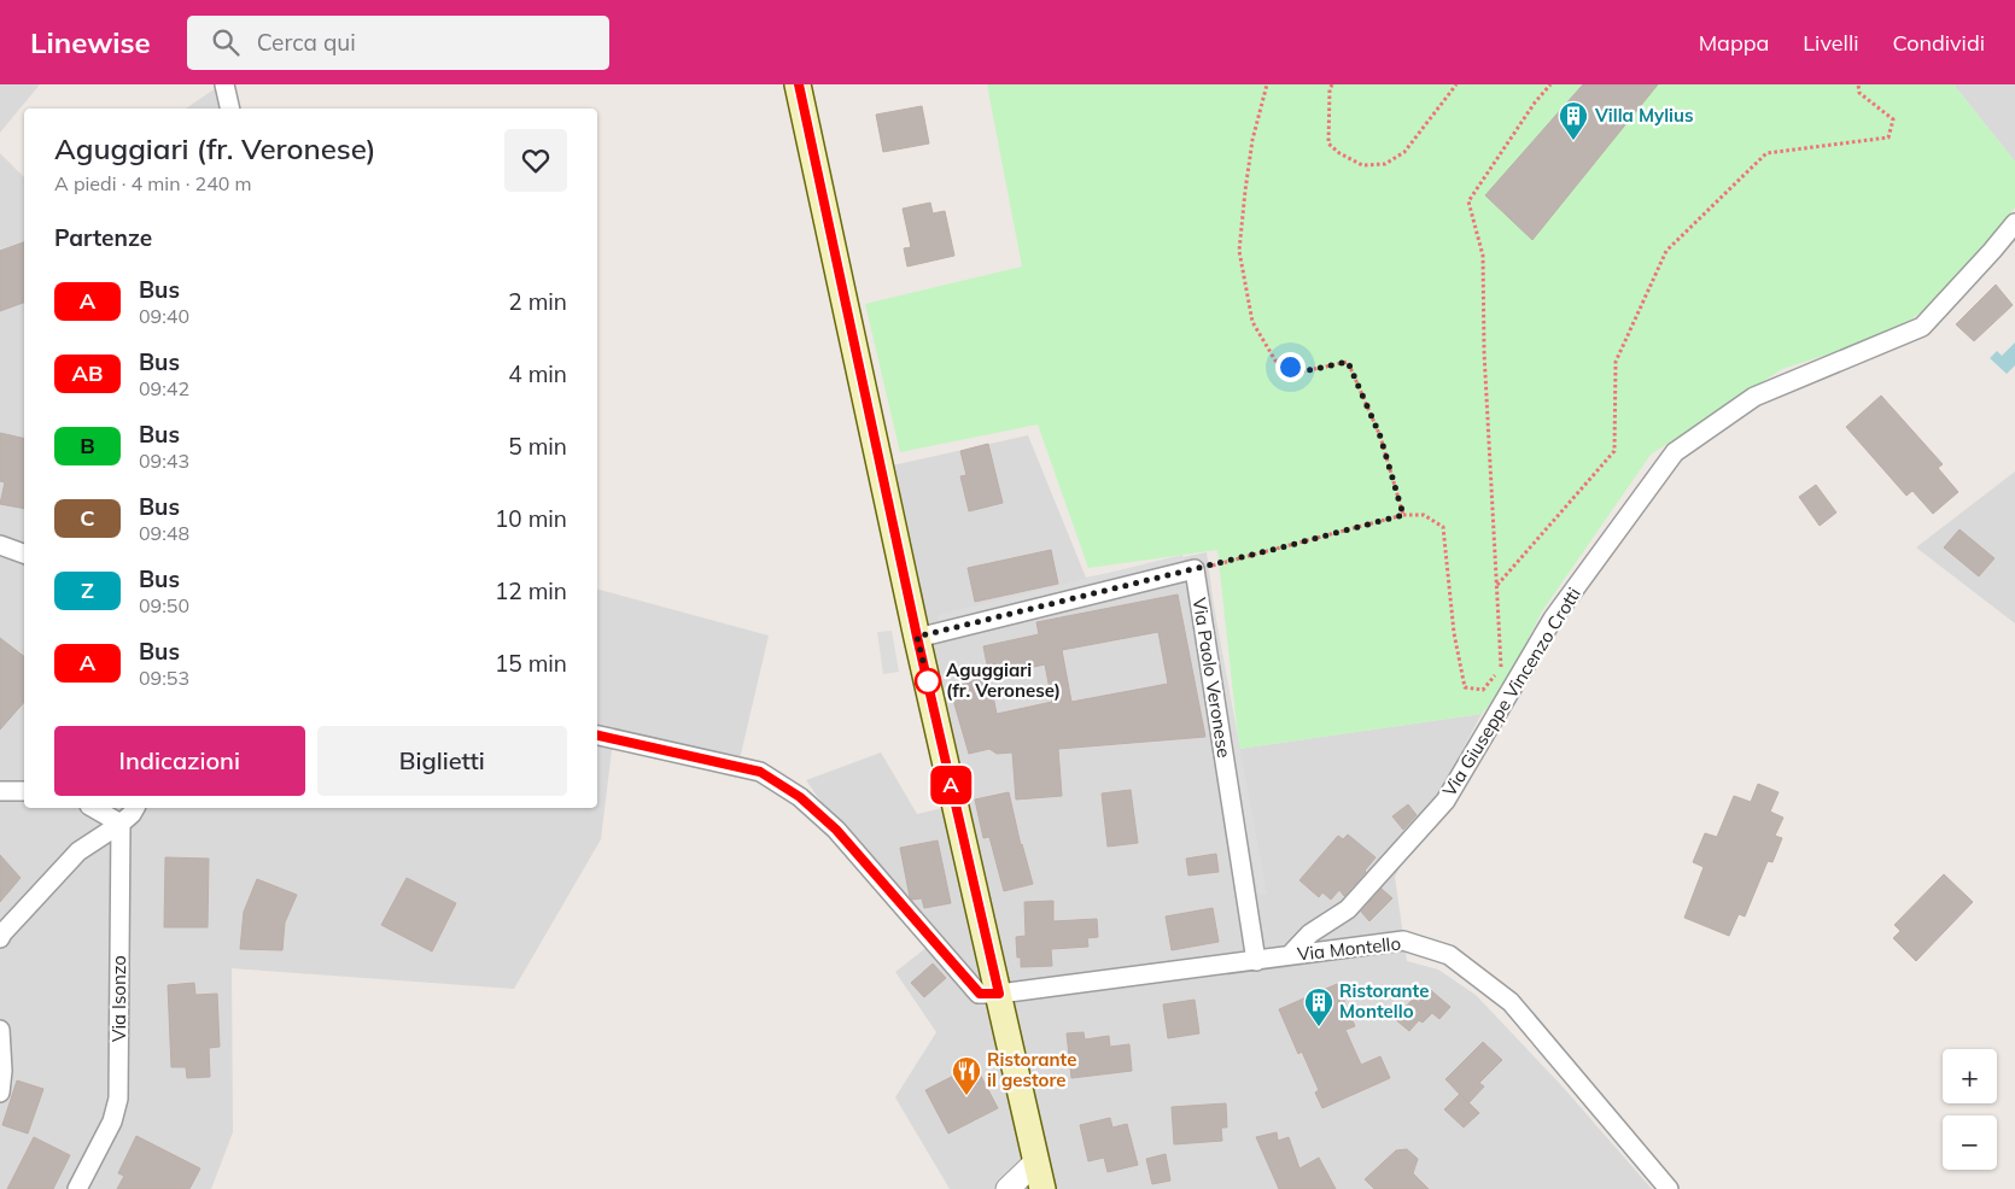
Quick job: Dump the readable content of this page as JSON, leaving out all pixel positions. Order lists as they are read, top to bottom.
{
  "streets": {
    "street": [
      "Via Paolo Veronese",
      "Via Giuseppe Vincenzo Crotti",
      "Via Montello",
      "Via Isonzo"
    ]
  },
  "crossings": [
    ["Via Paolo Veronese", "Via Montello"],
    ["Via Giuseppe Vincenzo Crotti", "Via Montello"]
  ],
  "places": {
    "building": ["Villa Mylius", "Ristorante Montello"],
    "other": ["Aguggiari (fr. Veronese)"],
    "restaurant": ["Ristorante il gestore"]
  },
  "lines": ["bus line A"],
  "page": {
    "header": "Linewise",
    "search": "Cerca qui",
    "nav": ["Mappa", "Livelli", "Condividi"],
    "on_map": "A",
    "heading": [
      ["Aguggiari (fr. Veronese)", "A piedi · 4 min · 240 m"],
      "Partenze"
    ],
    "list": [
      {
        "mark": "A",
        "name": "Bus",
        "note": "09:40",
        "value": "2 min"
      },
      {
        "mark": "AB",
        "name": "Bus",
        "note": "09:42",
        "value": "4 min"
      },
      {
        "mark": "B",
        "name": "Bus",
        "note": "09:43",
        "value": "5 min"
      },
      {
        "mark": "C",
        "name": "Bus",
        "note": "09:48",
        "value": "10 min"
      },
      {
        "mark": "Z",
        "name": "Bus",
        "note": "09:50",
        "value": "12 min"
      },
      {
        "mark": "A",
        "name": "Bus",
        "note": "09:53",
        "value": "15 min"
      }
    ],
    "buttons": ["Indicazioni", "Biglietti"],
    "map_buttons": ["+", "−"]
  }
}
